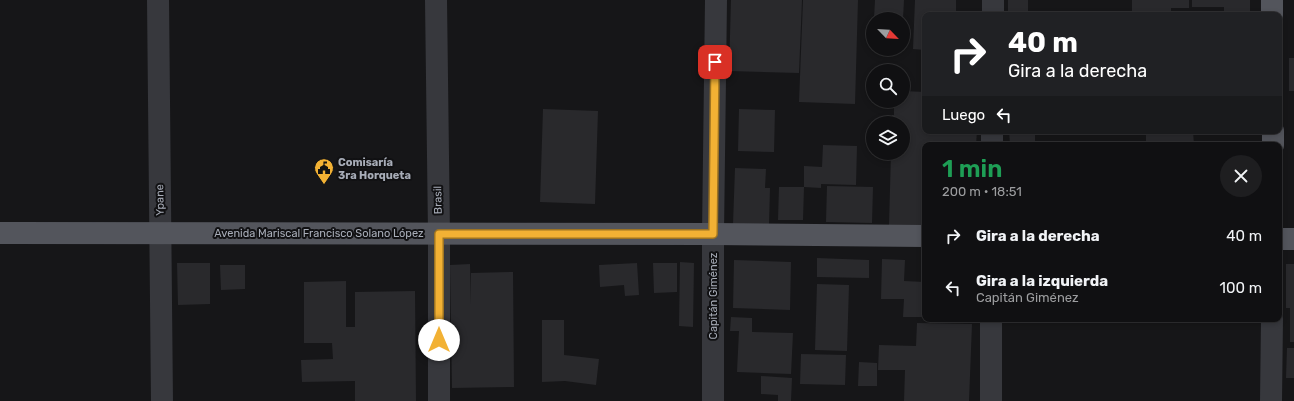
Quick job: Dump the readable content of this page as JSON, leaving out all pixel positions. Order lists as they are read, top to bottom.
{
  "streets": {
    "main road": ["Avenida Mariscal Francisco Solano López"],
    "street": ["Ypane", "Brasil", "Capitán Giménez"]
  },
  "crossings": [
    ["Ypane", "Avenida Mariscal Francisco Solano López"],
    ["Brasil", "Avenida Mariscal Francisco Solano López"],
    ["Avenida Mariscal Francisco Solano López", "Capitán Giménez"]
  ],
  "places": {
    "public building": ["Comisaría 3ra Horqueta"]
  },
  "north": "bottom right",
  "page": {
    "turn": ["40 m", "Gira a la derecha"],
    "then": "Luego",
    "heading": ["1 min", "200 m · 18:51"],
    "list": [
      {
        "name": "Gira a la derecha",
        "value": "40 m"
      },
      {
        "name": "Gira a la izquierda",
        "note": "Capitán Giménez",
        "value": "100 m"
      }
    ]
  }
}
